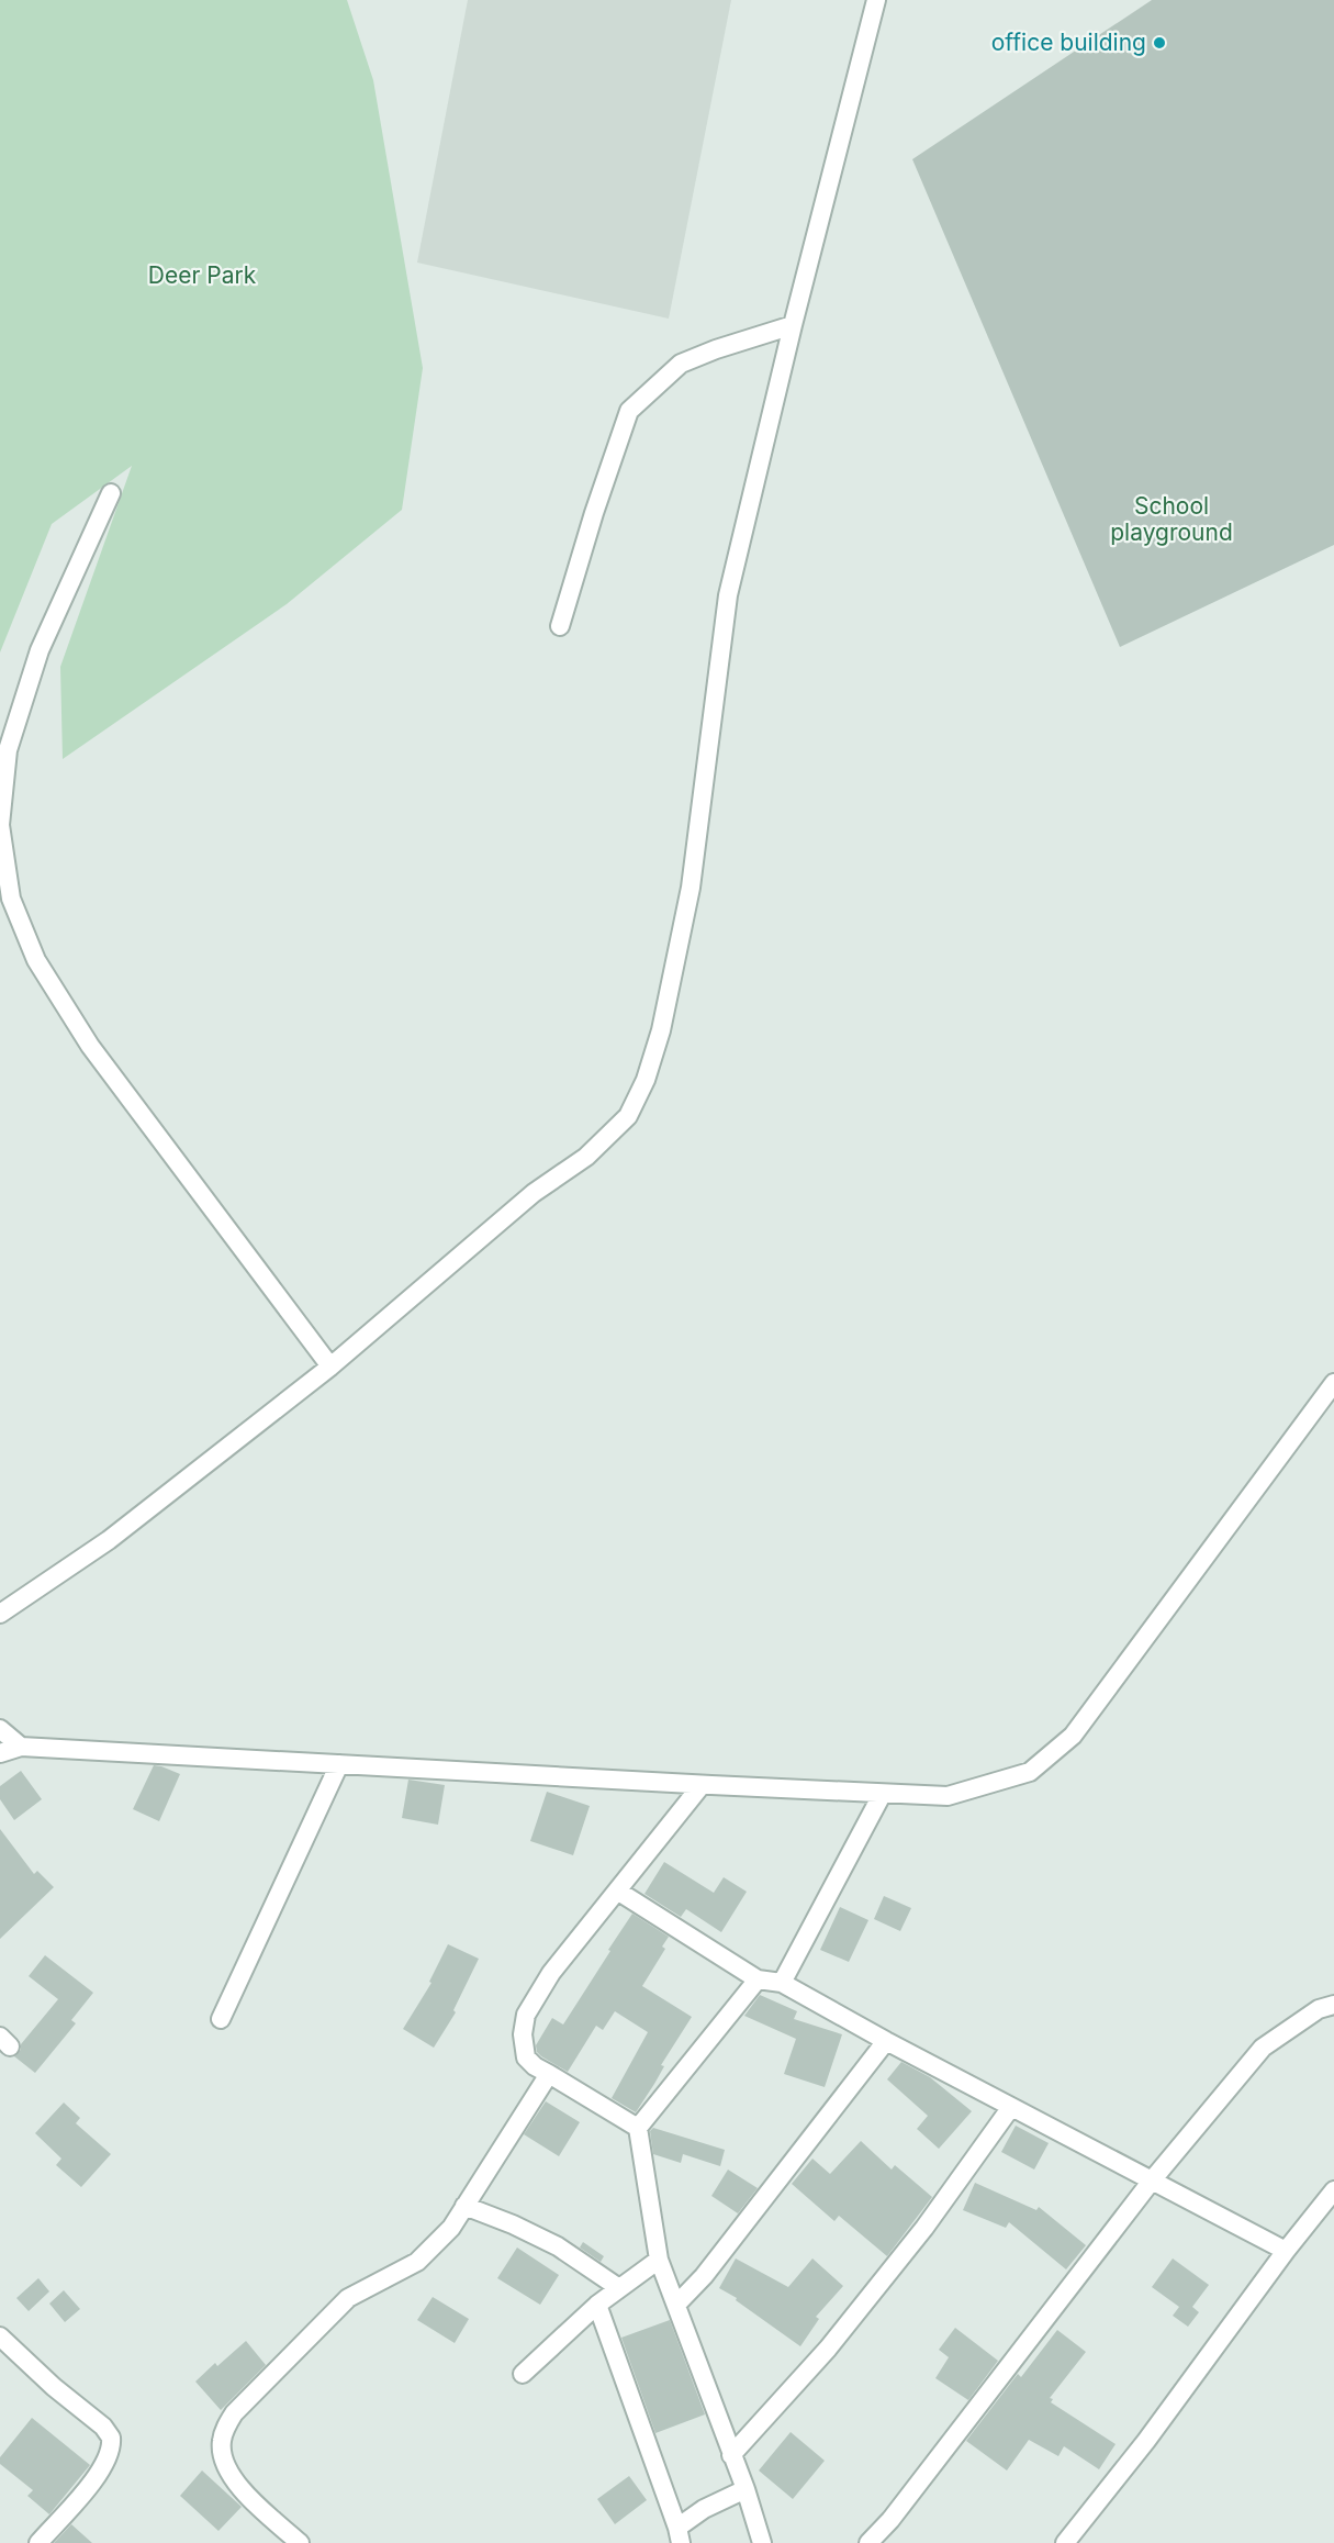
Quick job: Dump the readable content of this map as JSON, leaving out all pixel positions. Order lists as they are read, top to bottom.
{
  "parks": ["Deer Park", "School playground"],
  "places": ["office building"]
}
